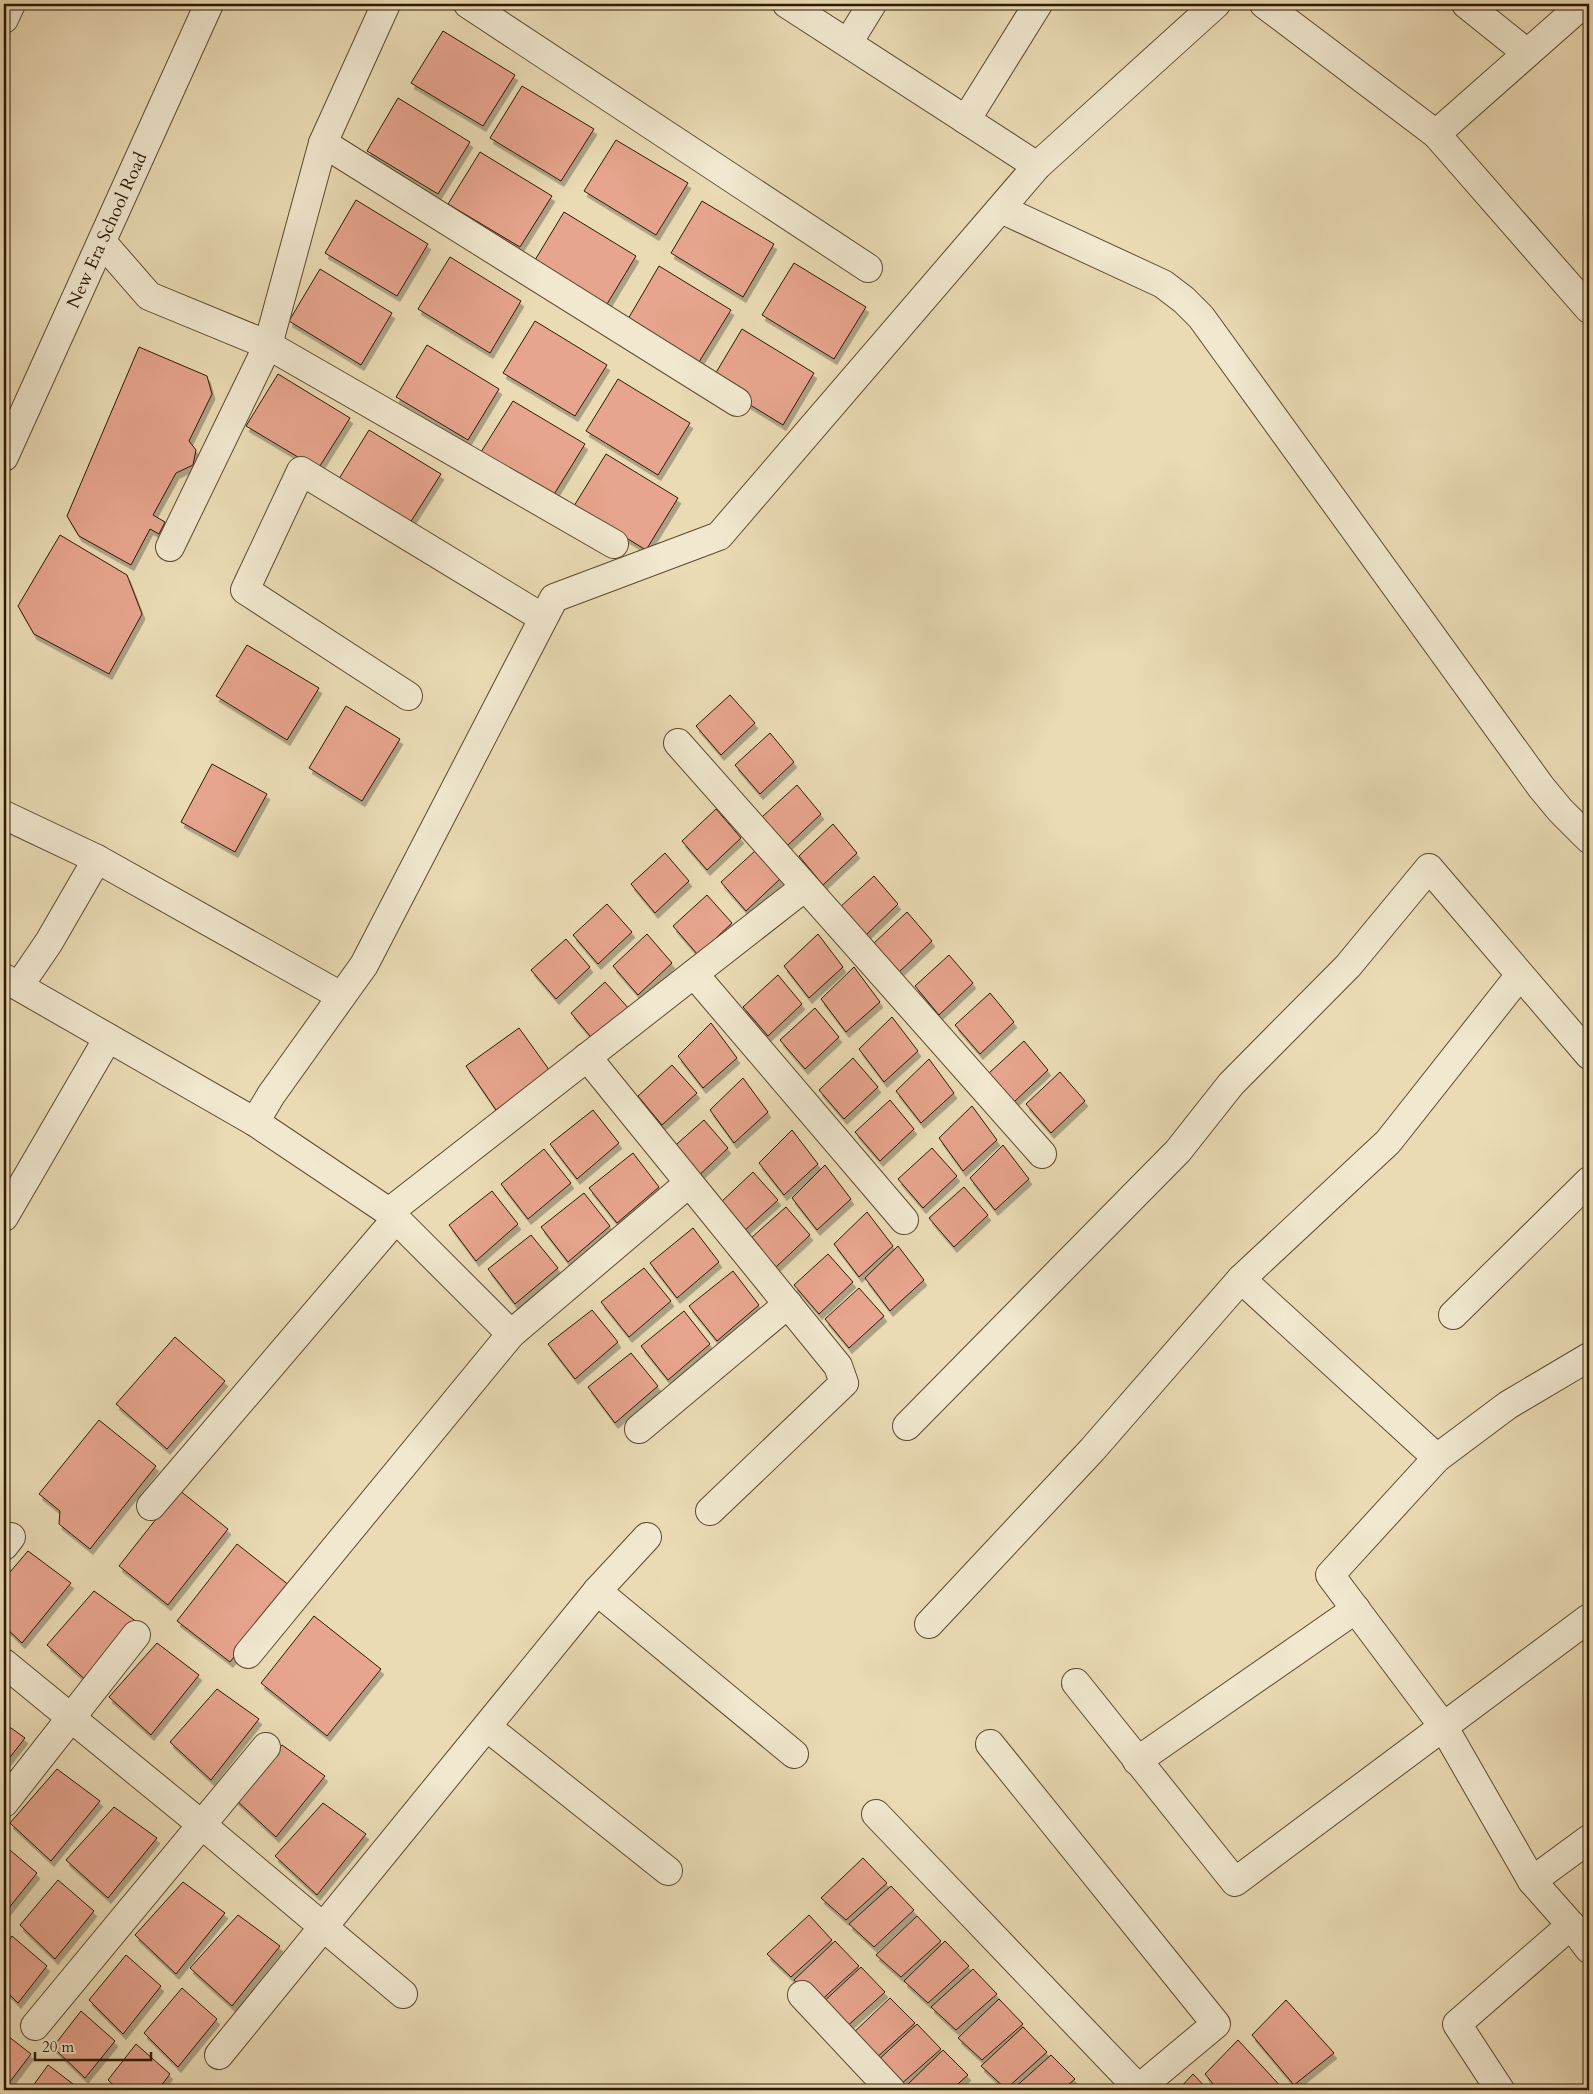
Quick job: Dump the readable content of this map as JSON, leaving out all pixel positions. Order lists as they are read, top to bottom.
{
  "streets": {
    "street": ["New Era School Road"]
  },
  "scale_bar": "20 m"
}
